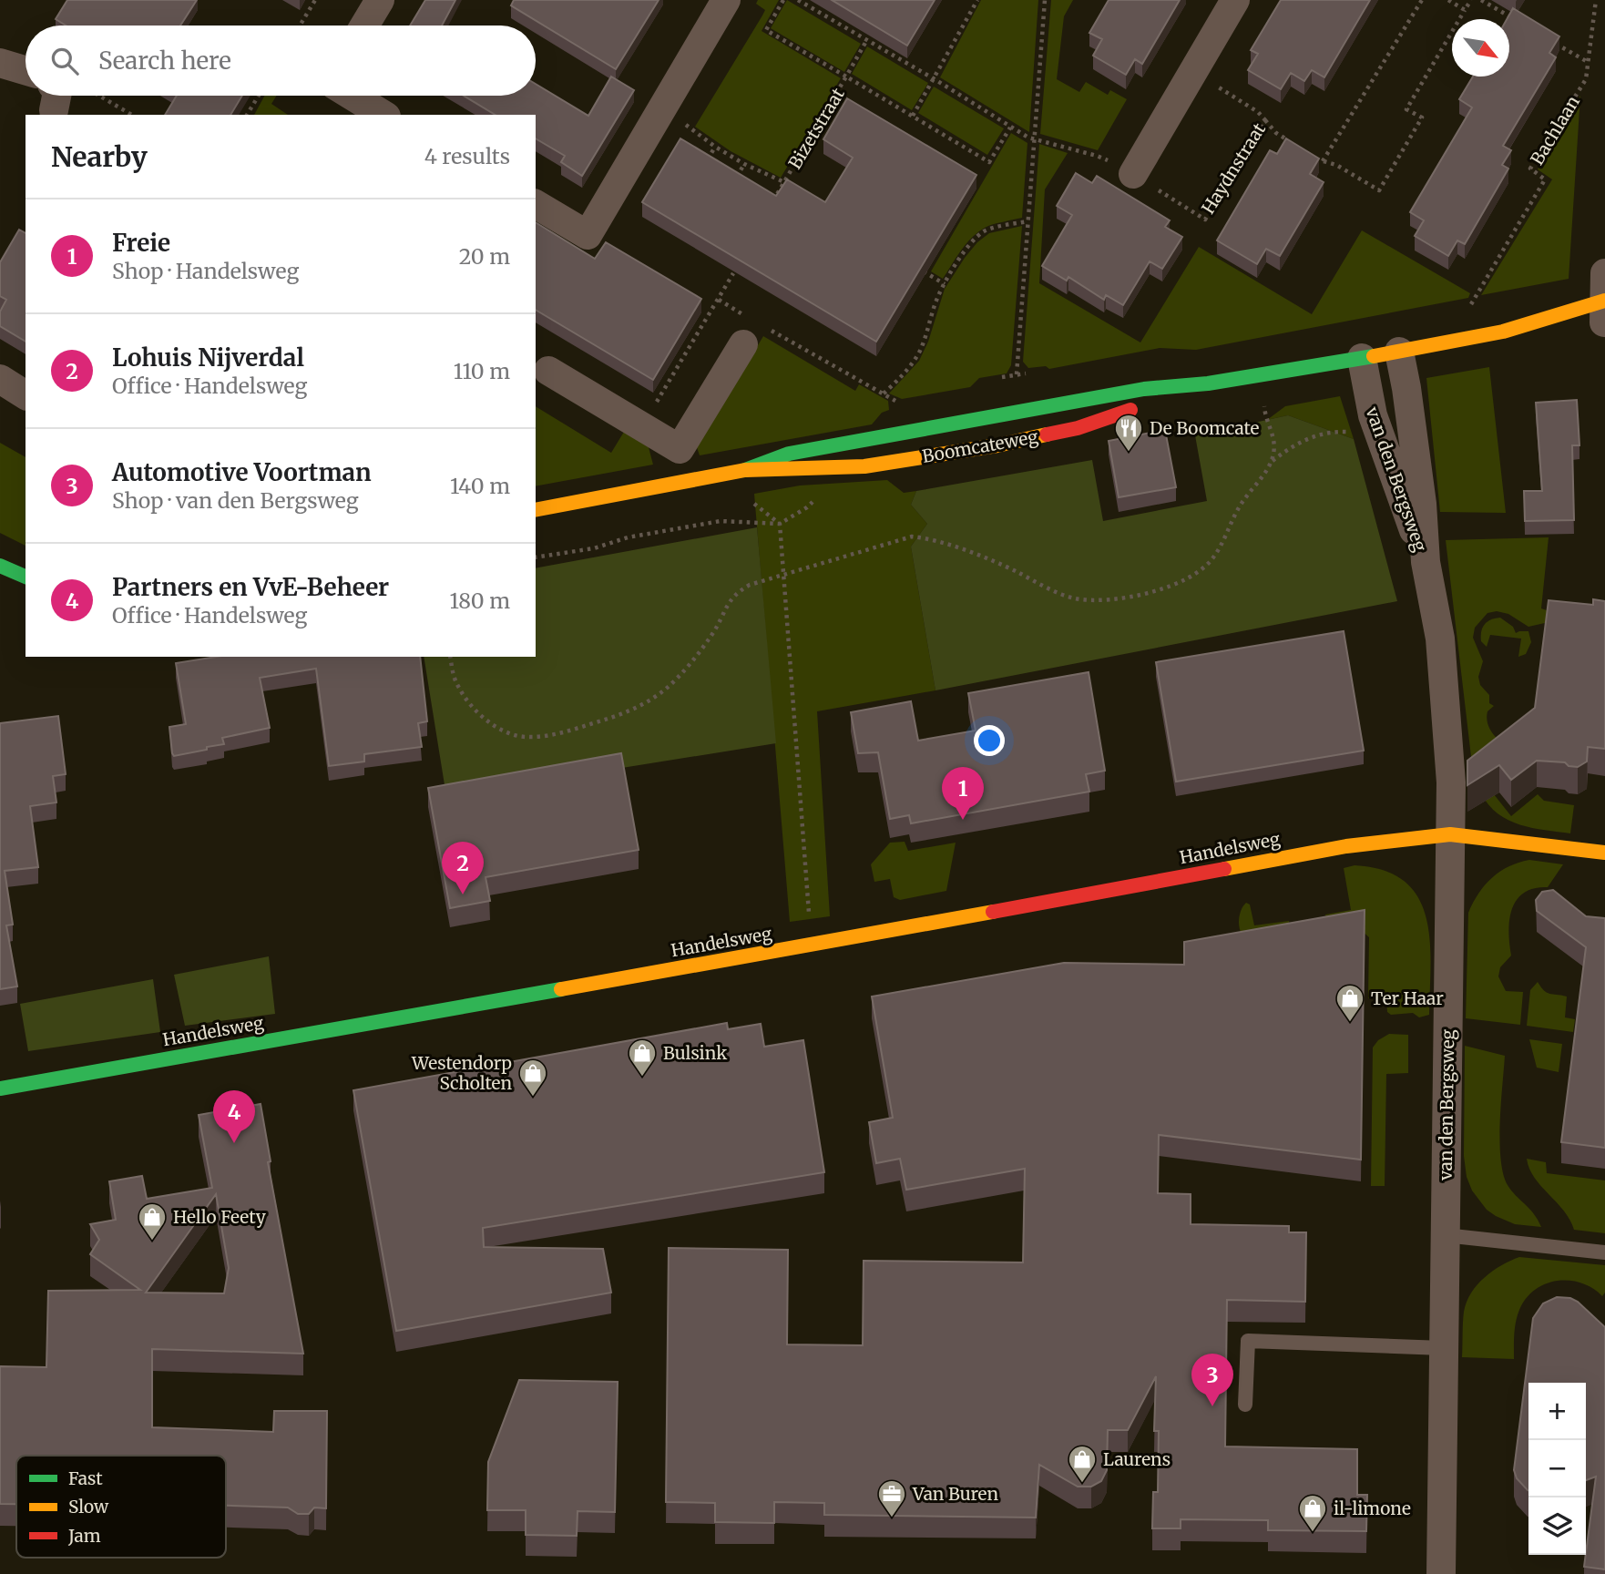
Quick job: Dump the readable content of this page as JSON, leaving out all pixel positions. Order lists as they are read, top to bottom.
{
  "streets": {
    "street": ["Boomcateweg", "van den Bergsweg", "Handelsweg"],
    "path": ["Bizetstraat", "Bachlaan", "Haydnstraat"]
  },
  "crossings": [
    ["Boomcateweg", "van den Bergsweg"],
    ["van den Bergsweg", "Handelsweg"]
  ],
  "places": {
    "restaurant": ["De Boomcate"],
    "shop": [
      "Ter Haar",
      "Bulsink",
      "Westendorp Scholten",
      "Hello Feety",
      "Laurens",
      "il-limone"
    ],
    "office": ["Van Buren"]
  },
  "legend": ["Fast", "Slow", "Jam"],
  "north": "bottom right",
  "page": {
    "search": "Search here",
    "heading": ["Nearby", "4 results"],
    "list": [
      {
        "mark": "1",
        "name": "Freie",
        "note": "Shop · Handelsweg",
        "value": "20 m"
      },
      {
        "mark": "2",
        "name": "Lohuis Nijverdal",
        "note": "Office · Handelsweg",
        "value": "110 m"
      },
      {
        "mark": "3",
        "name": "Automotive Voortman",
        "note": "Shop · van den Bergsweg",
        "value": "140 m"
      },
      {
        "mark": "4",
        "name": "Partners en VvE-Beheer",
        "note": "Office · Handelsweg",
        "value": "180 m"
      }
    ],
    "pins": [
      "1",
      "2",
      "4",
      "3"
    ],
    "map_buttons": ["+", "−"]
  }
}
